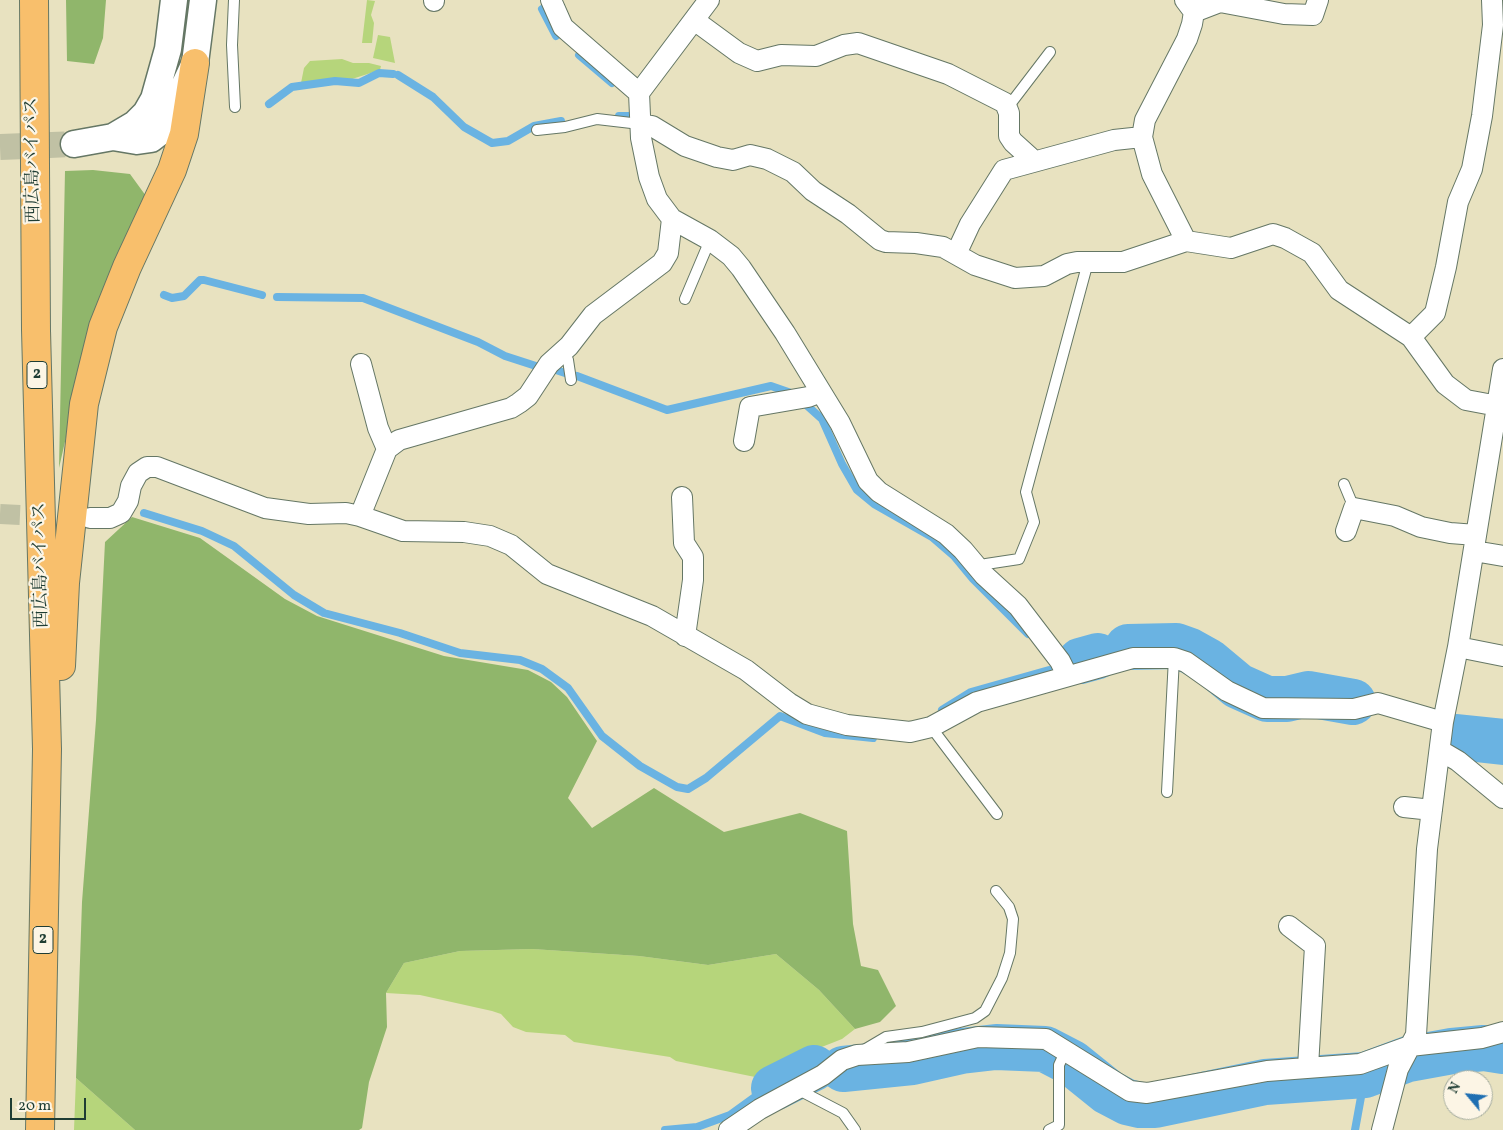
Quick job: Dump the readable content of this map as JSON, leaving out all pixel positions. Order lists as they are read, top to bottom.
{
  "streets": {
    "highway": ["西広島バイパス", "2"]
  },
  "scale_bar": "20 m",
  "north": "top left"
}
